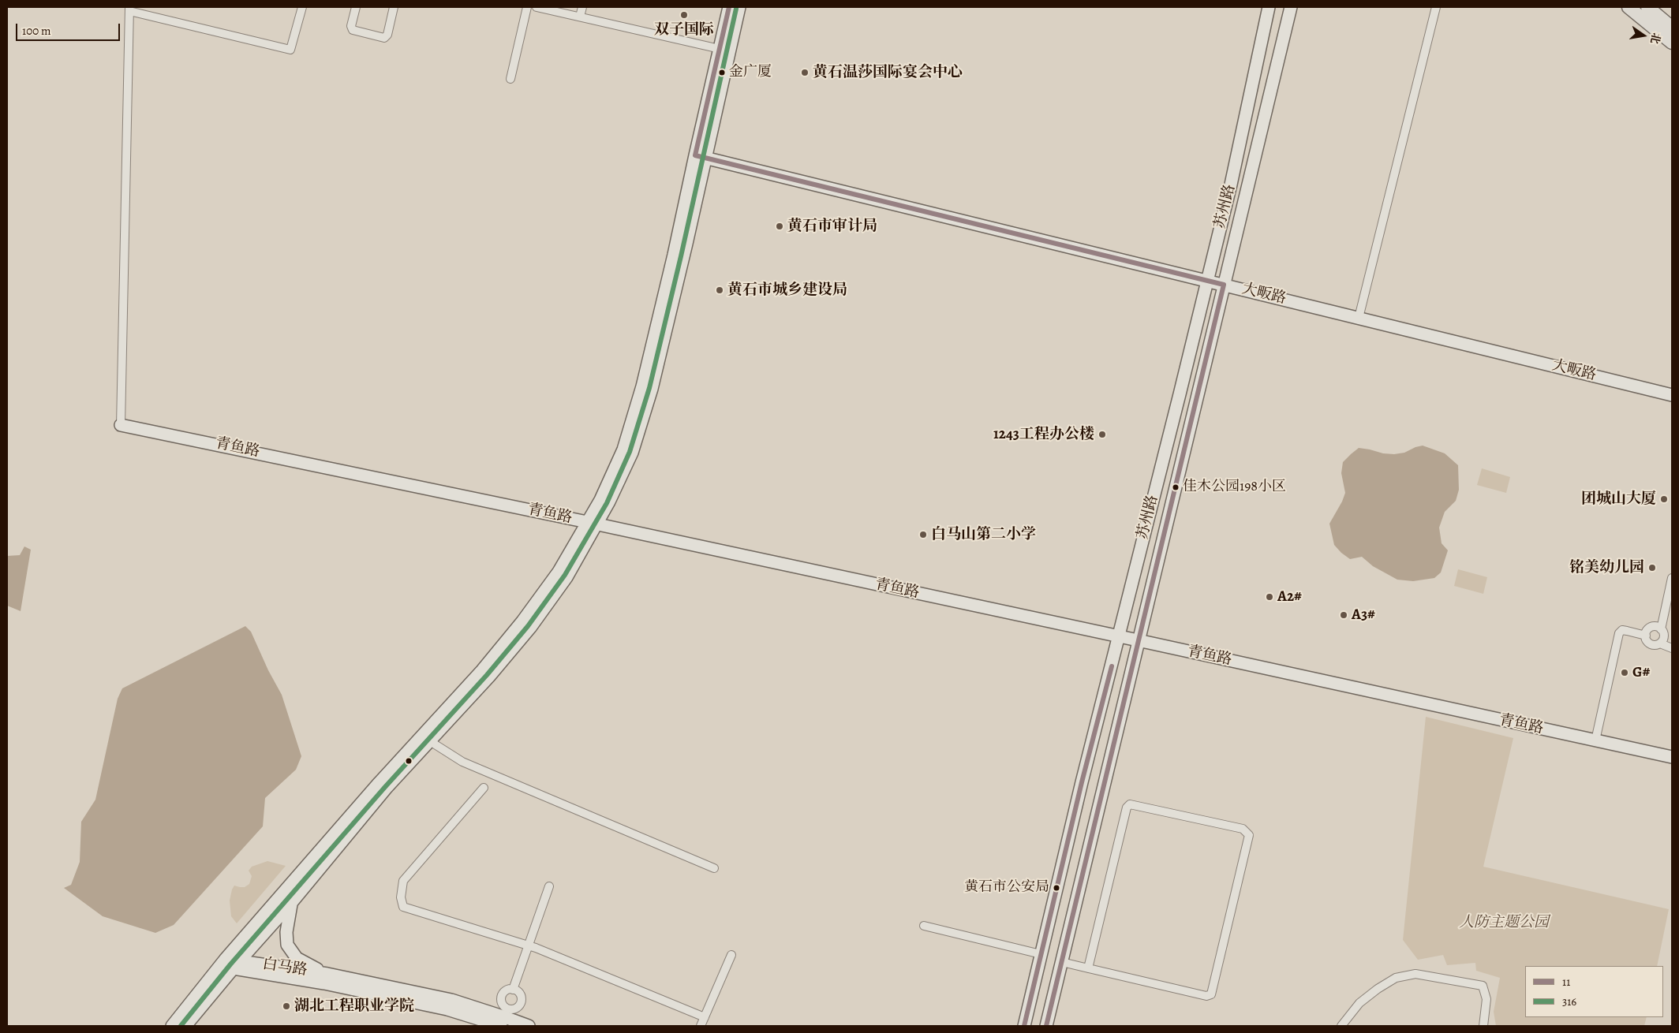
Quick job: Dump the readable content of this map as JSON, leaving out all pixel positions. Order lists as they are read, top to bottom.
{
  "streets": {
    "main road": [
      "苏州路",
      "大畈路",
      "青鱼路",
      "白马路"
    ]
  },
  "crossings": [
    ["苏州路", "大畈路"],
    ["苏州路", "青鱼路"]
  ],
  "parks": ["人防主题公园"],
  "places": [
    "双子国际",
    "金广厦",
    "黄石温莎国际宴会中心",
    "黄石市审计局",
    "黄石市城乡建设局",
    "1243工程办公楼",
    "佳木公园198小区",
    "团城山大厦",
    "白马山第二小学",
    "铭美幼儿园",
    "A2#",
    "A3#",
    "G#",
    "黄石市公安局",
    "湖北工程职业学院"
  ],
  "lines": ["transit line 11", "transit line 316"],
  "legend": ["11", "316"],
  "scale_bar": "100 m",
  "north": "right"
}
